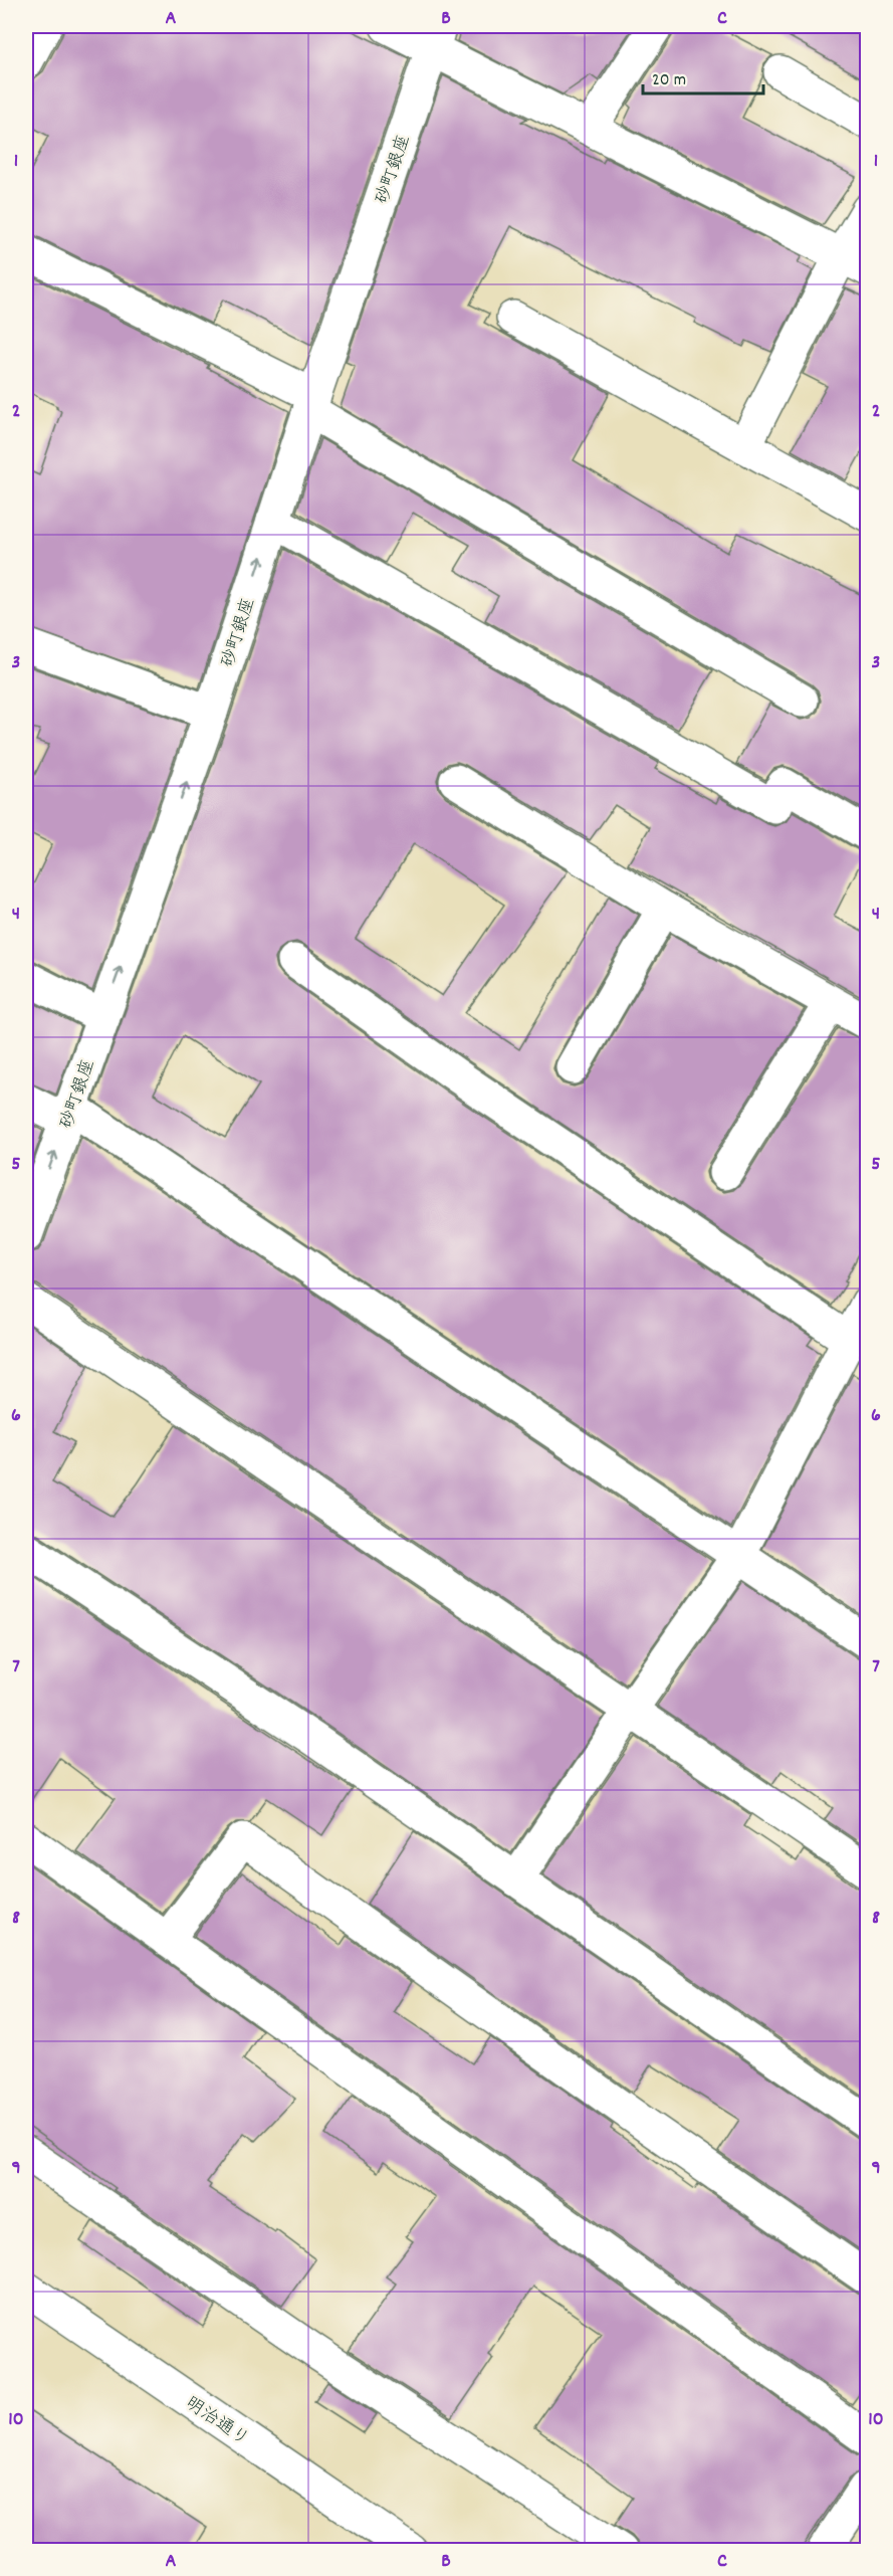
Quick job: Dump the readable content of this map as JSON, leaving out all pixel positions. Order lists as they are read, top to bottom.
{
  "streets": {
    "street": ["砂町銀座", "明治通り"]
  },
  "one_way": ["砂町銀座"],
  "scale_bar": "20 m",
  "grid": {
    "columns": ["A", "B", "C"],
    "rows": [
      "1",
      "2",
      "3",
      "4",
      "5",
      "6",
      "7",
      "8",
      "9",
      "10"
    ]
  }
}
